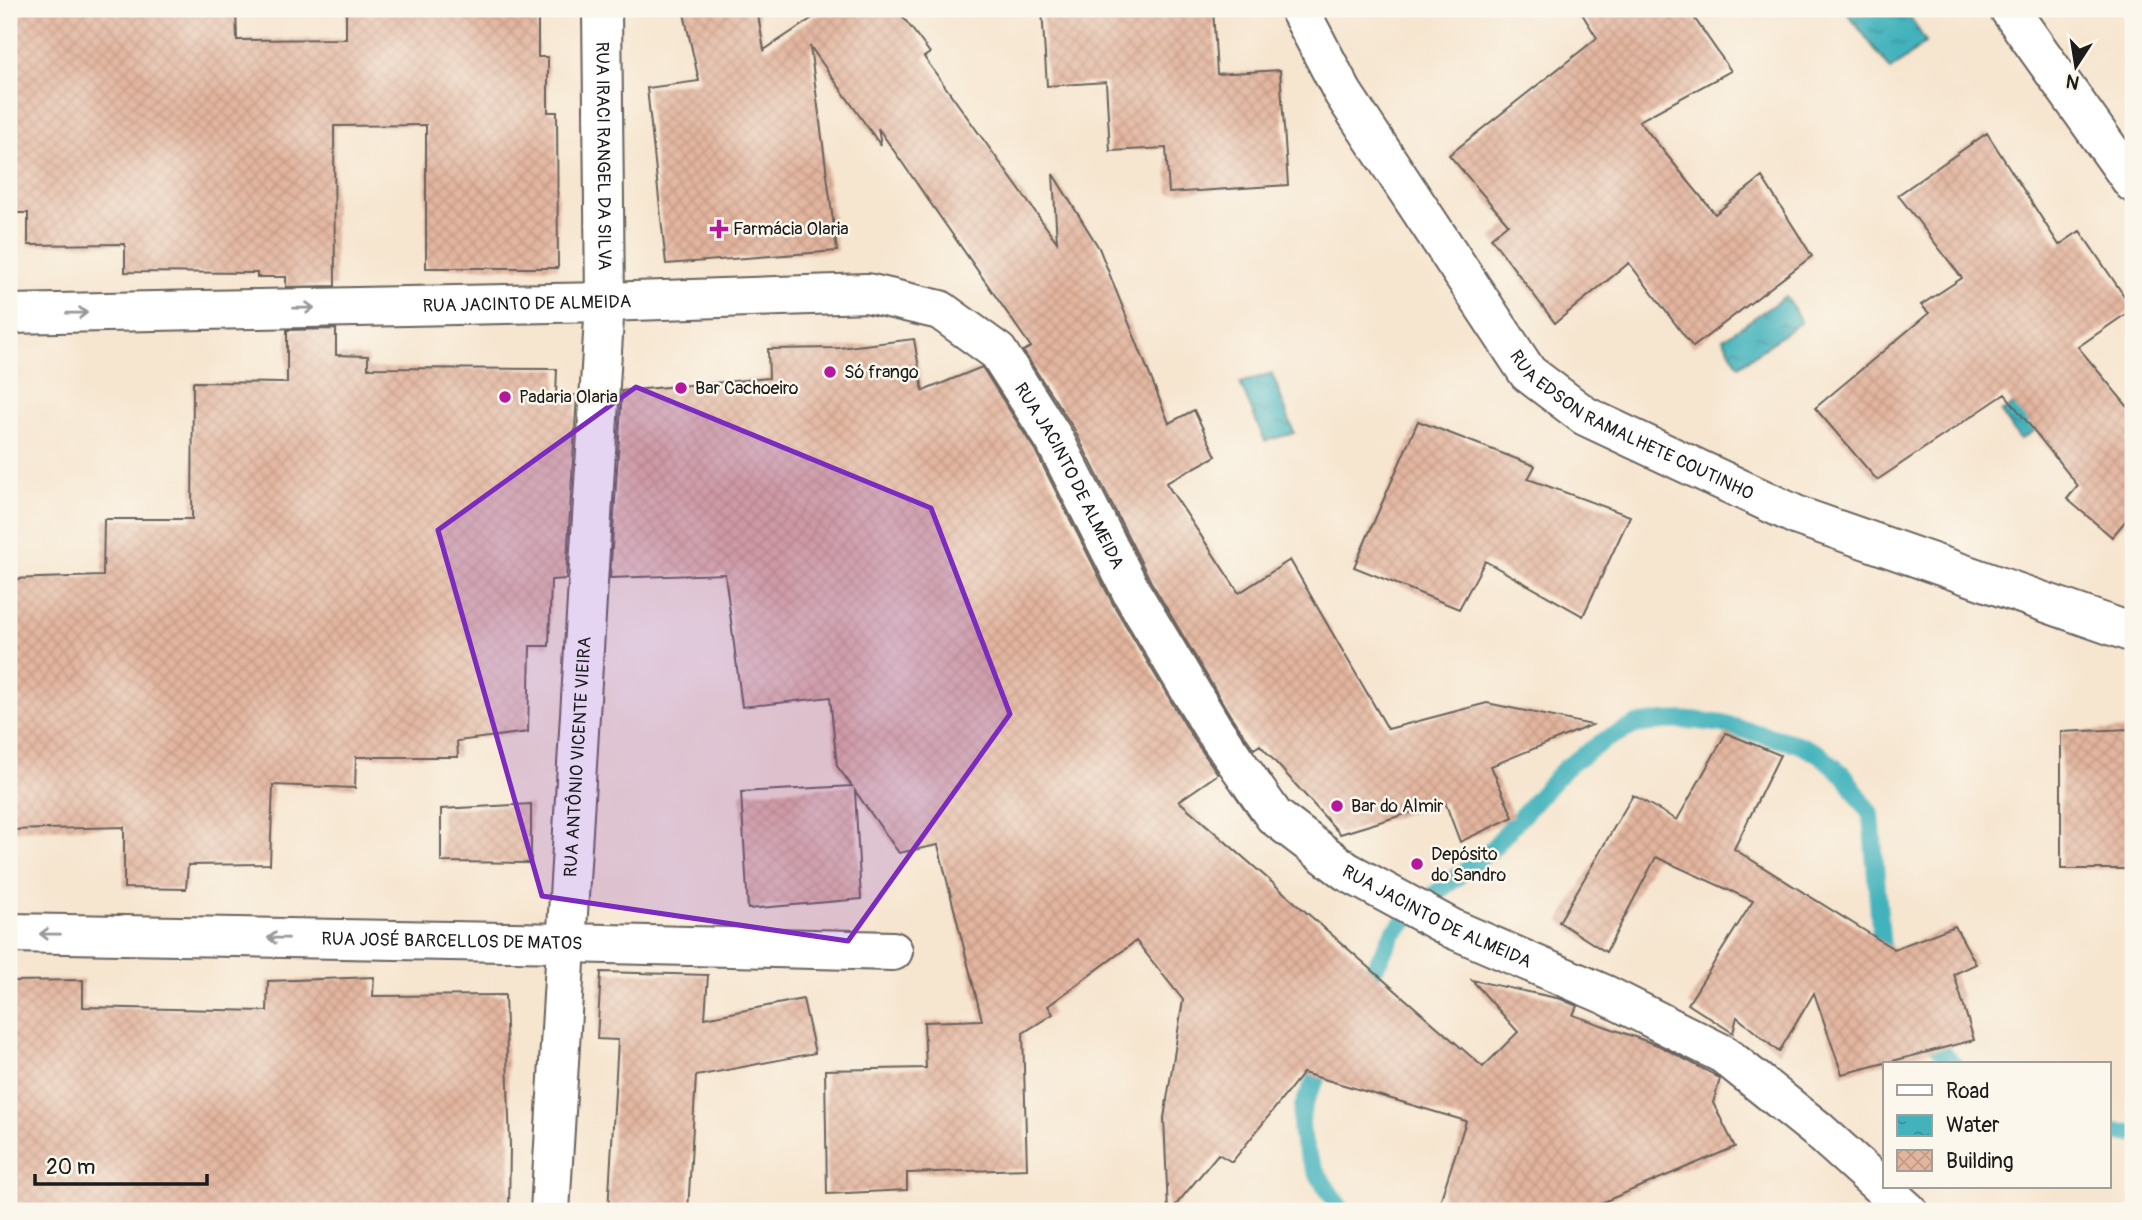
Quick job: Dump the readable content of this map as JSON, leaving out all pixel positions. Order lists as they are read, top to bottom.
{
  "streets": {
    "street": [
      "RUA IRACI RANGEL DA SILVA",
      "RUA JACINTO DE ALMEIDA",
      "RUA EDSON RAMALHETE COUTINHO",
      "RUA ANTÔNIO VICENTE VIEIRA",
      "RUA JOSÉ BARCELLOS DE MATOS"
    ]
  },
  "crossings": [
    ["RUA IRACI RANGEL DA SILVA", "RUA JACINTO DE ALMEIDA"],
    ["RUA IRACI RANGEL DA SILVA", "RUA ANTÔNIO VICENTE VIEIRA"],
    ["RUA JACINTO DE ALMEIDA", "RUA ANTÔNIO VICENTE VIEIRA"],
    ["RUA ANTÔNIO VICENTE VIEIRA", "RUA JOSÉ BARCELLOS DE MATOS"]
  ],
  "one_way": ["RUA JOSÉ BARCELLOS DE MATOS"],
  "places": {
    "health": ["Farmácia Olaria"],
    "other": [
      "Só frango",
      "Bar Cachoeiro",
      "Padaria Olaria",
      "Bar do Almir",
      "Depósito do Sandro"
    ]
  },
  "legend": ["Road", "Water", "Building"],
  "scale_bar": "20 m",
  "north": "bottom"
}
